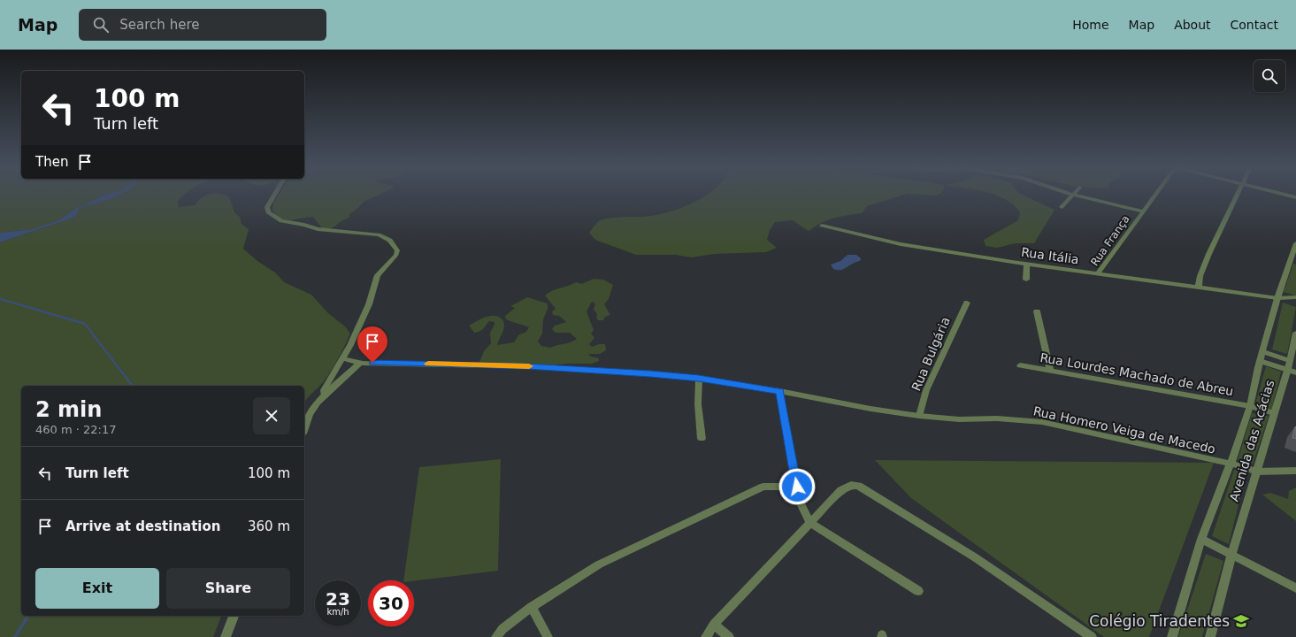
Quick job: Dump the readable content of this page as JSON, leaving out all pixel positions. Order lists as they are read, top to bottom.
{
  "streets": {
    "street": [
      "Rua França",
      "Rua Itália",
      "Rua Bulgária",
      "Rua Lourdes Machado de Abreu",
      "Rua Homero Veiga de Macedo",
      "Avenida das Acácias"
    ]
  },
  "crossings": [
    ["Rua França", "Rua Itália"],
    ["Rua Itália", "Avenida das Acácias"],
    ["Rua Bulgária", "Rua Homero Veiga de Macedo"],
    ["Rua Lourdes Machado de Abreu", "Avenida das Acácias"],
    ["Rua Homero Veiga de Macedo", "Avenida das Acácias"]
  ],
  "places": {
    "school or university": ["Colégio Tiradentes"]
  },
  "page": {
    "header": "Map",
    "search": "Search here",
    "nav": [
      "Home",
      "Map",
      "About",
      "Contact"
    ],
    "turn": ["100 m", "Turn left"],
    "then": "Then",
    "heading": ["2 min", "460 m · 22:17"],
    "list": [
      {
        "name": "Turn left",
        "value": "100 m"
      },
      {
        "name": "Arrive at destination",
        "value": "360 m"
      }
    ],
    "buttons": ["Exit", "Share"],
    "speed": "23 km/h",
    "limit": "30"
  }
}
